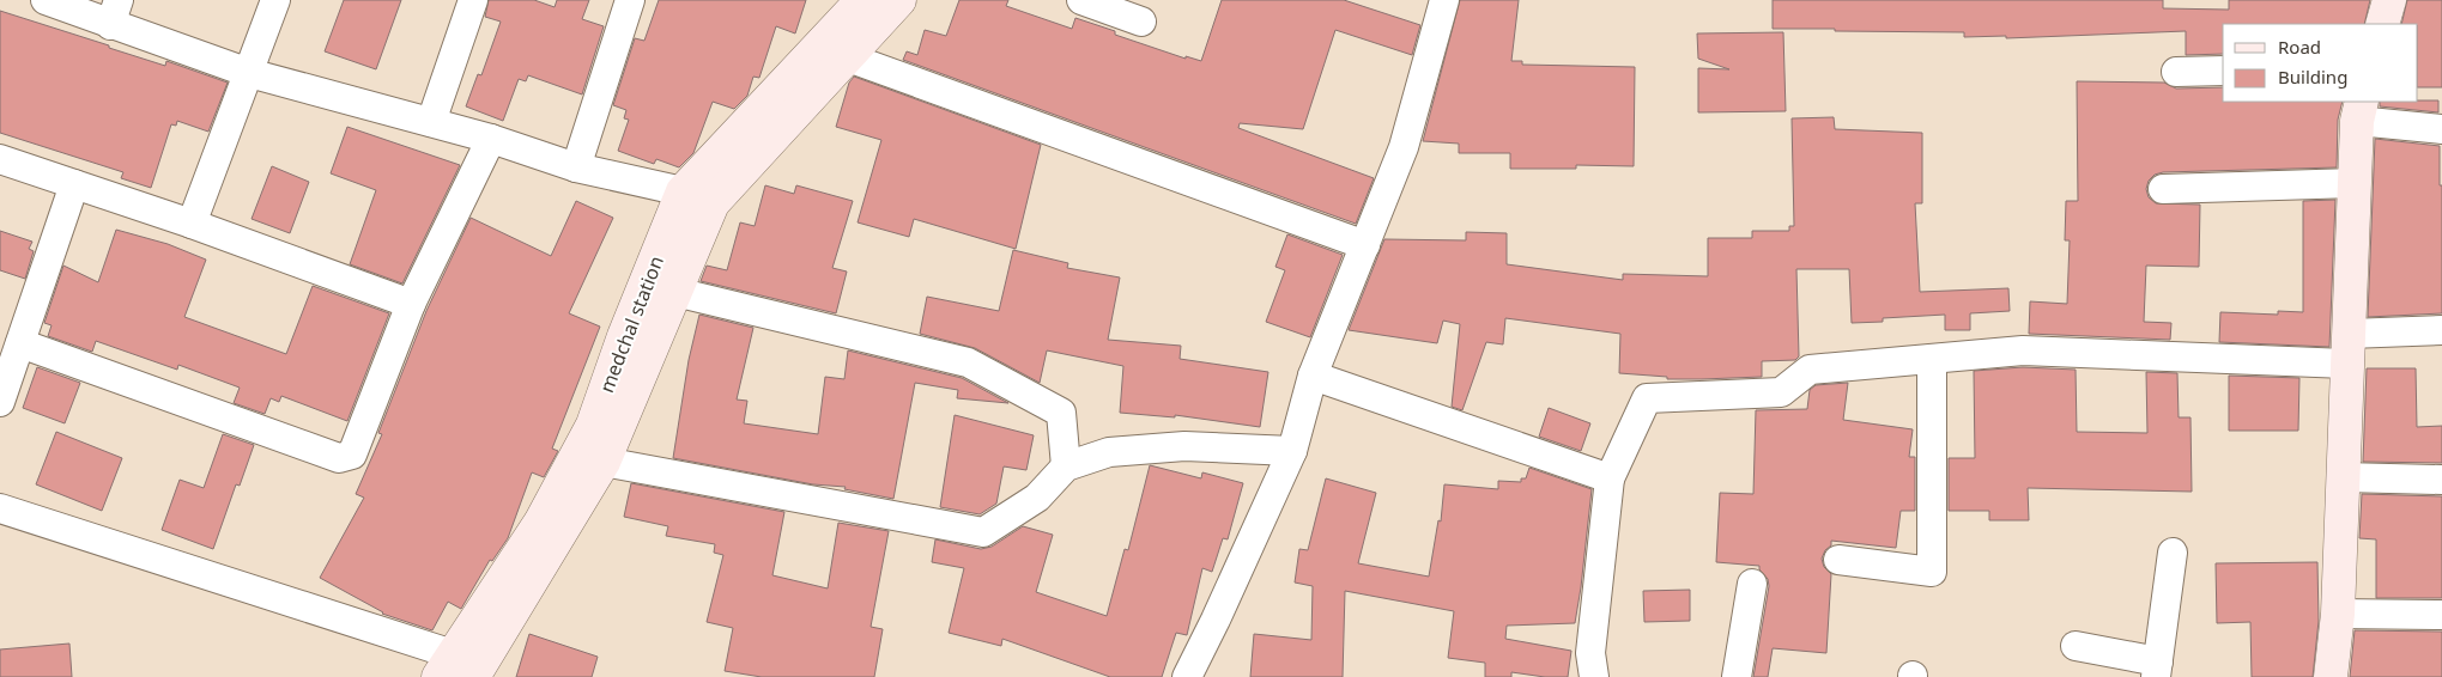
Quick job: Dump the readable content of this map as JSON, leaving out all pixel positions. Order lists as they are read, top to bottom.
{
  "streets": {
    "street": ["medchal station"]
  },
  "legend": ["Road", "Building"]
}
